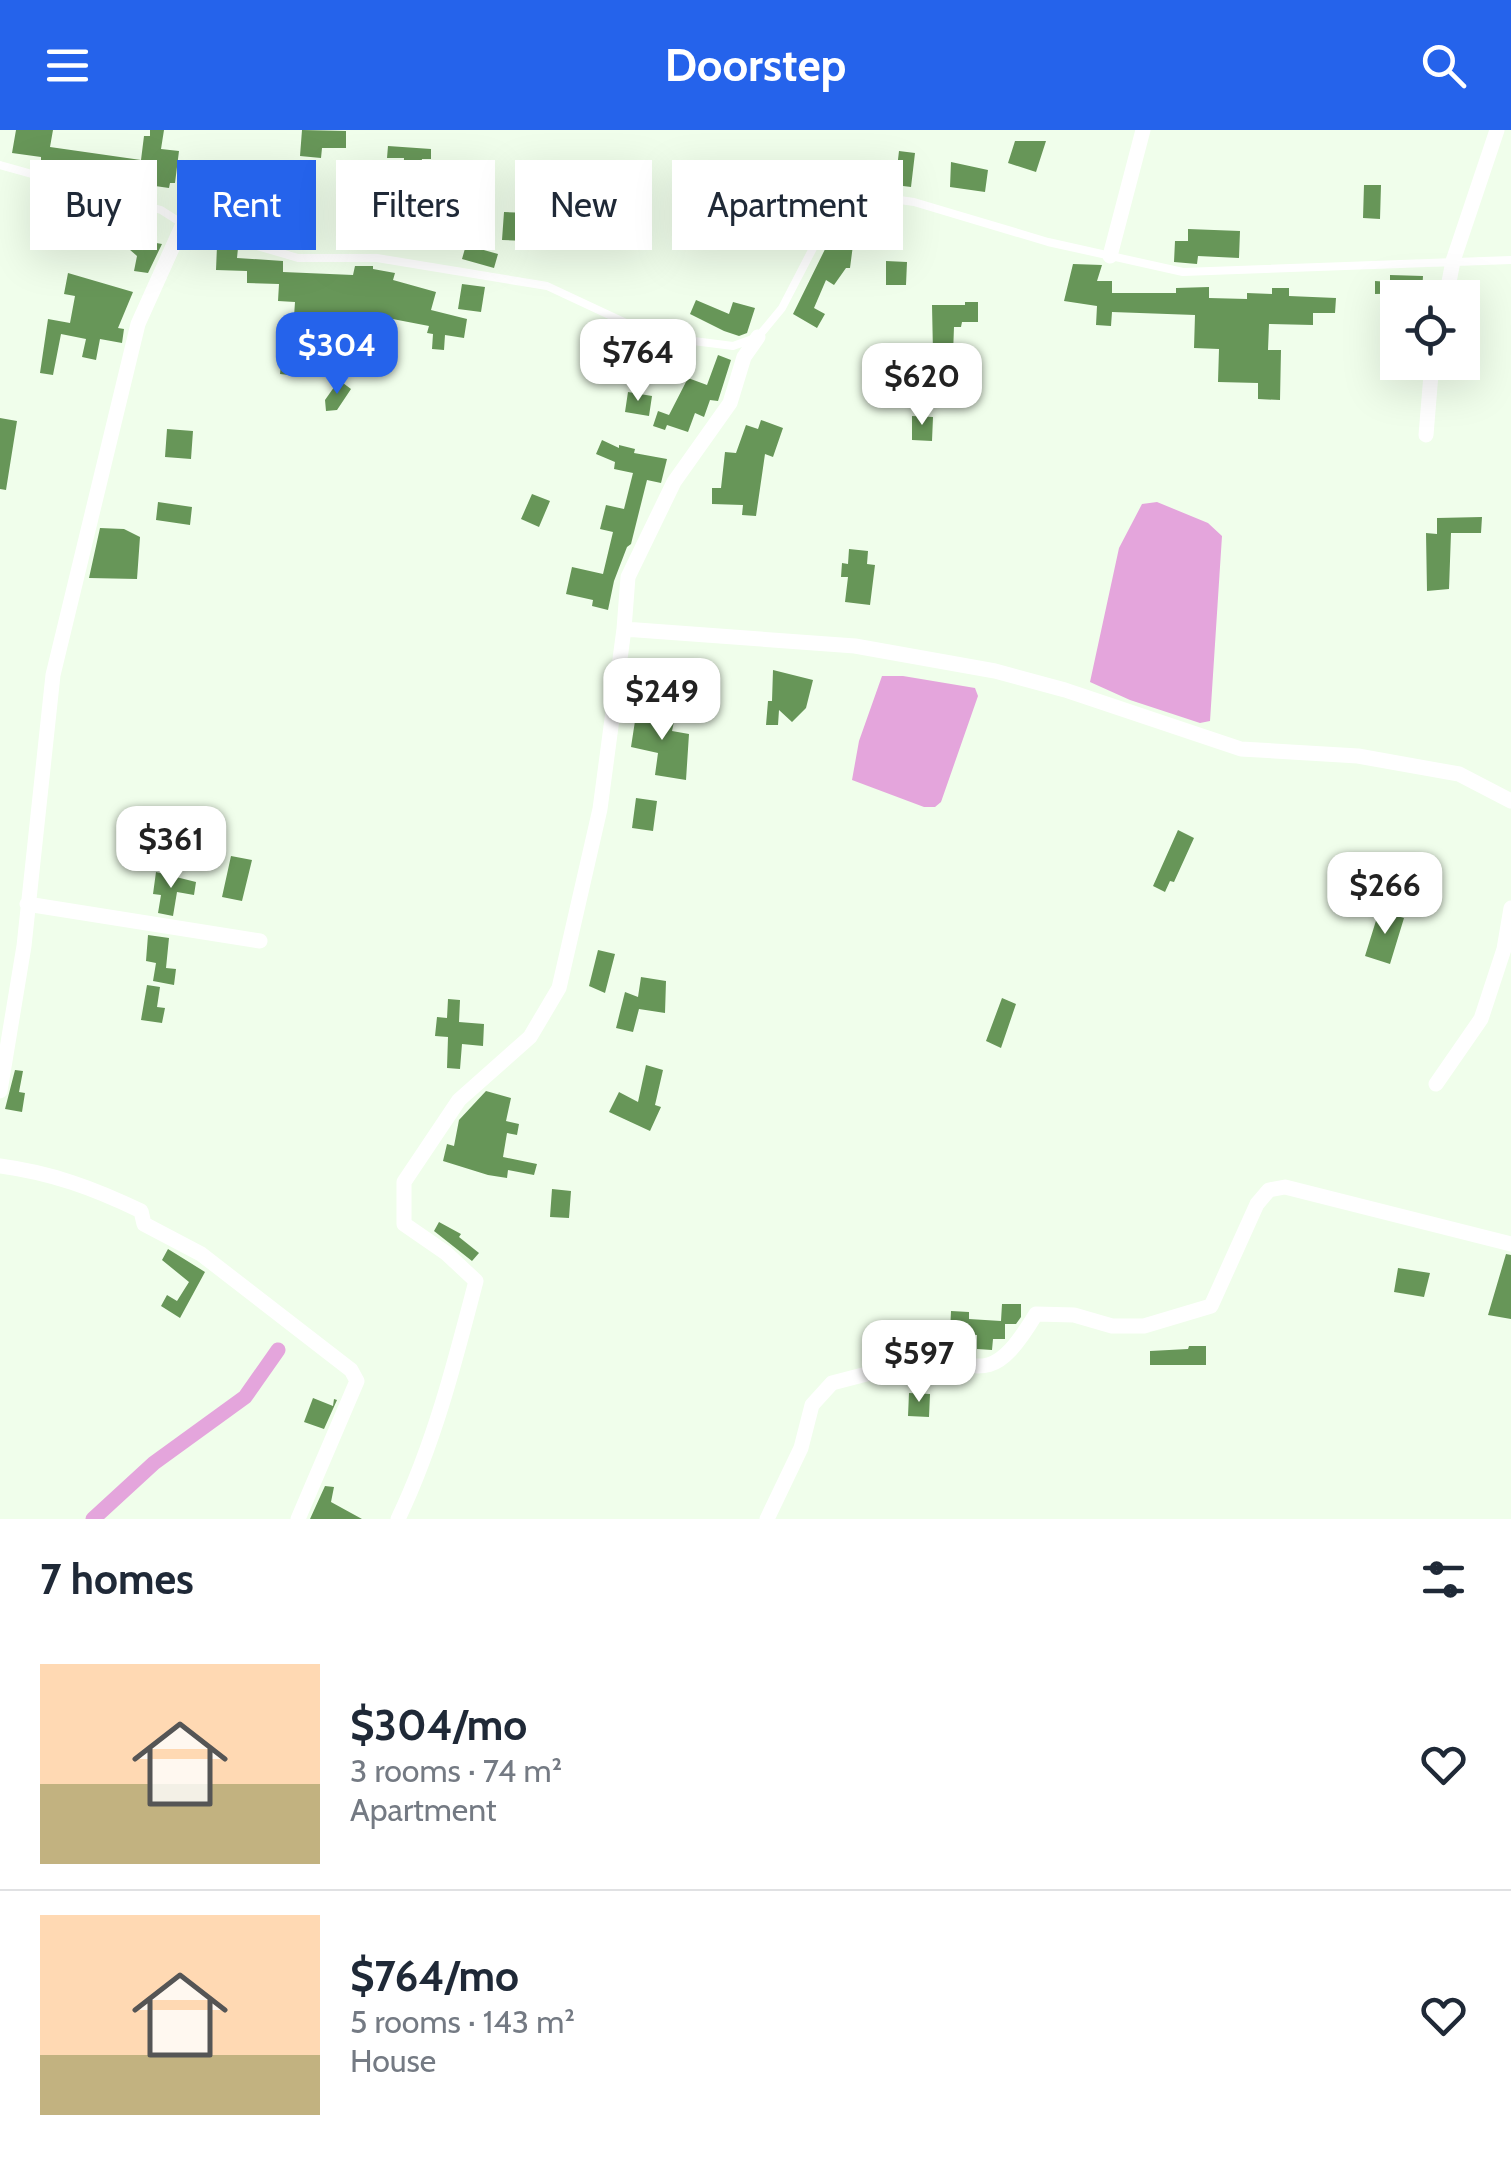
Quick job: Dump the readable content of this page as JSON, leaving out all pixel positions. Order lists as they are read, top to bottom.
{
  "page": {
    "header": "Doorstep",
    "chip": [
      "Buy",
      "Rent",
      "Filters",
      "New",
      "Apartment"
    ],
    "price": [
      "$304",
      "$764",
      "$620",
      "$249",
      "$361",
      "$266",
      "$597"
    ],
    "heading": "7 homes",
    "list": [
      {
        "name": "$304/mo",
        "note": "3 rooms · 74 m² · Apartment"
      },
      {
        "name": "$764/mo",
        "note": "5 rooms · 143 m² · House"
      }
    ]
  }
}
